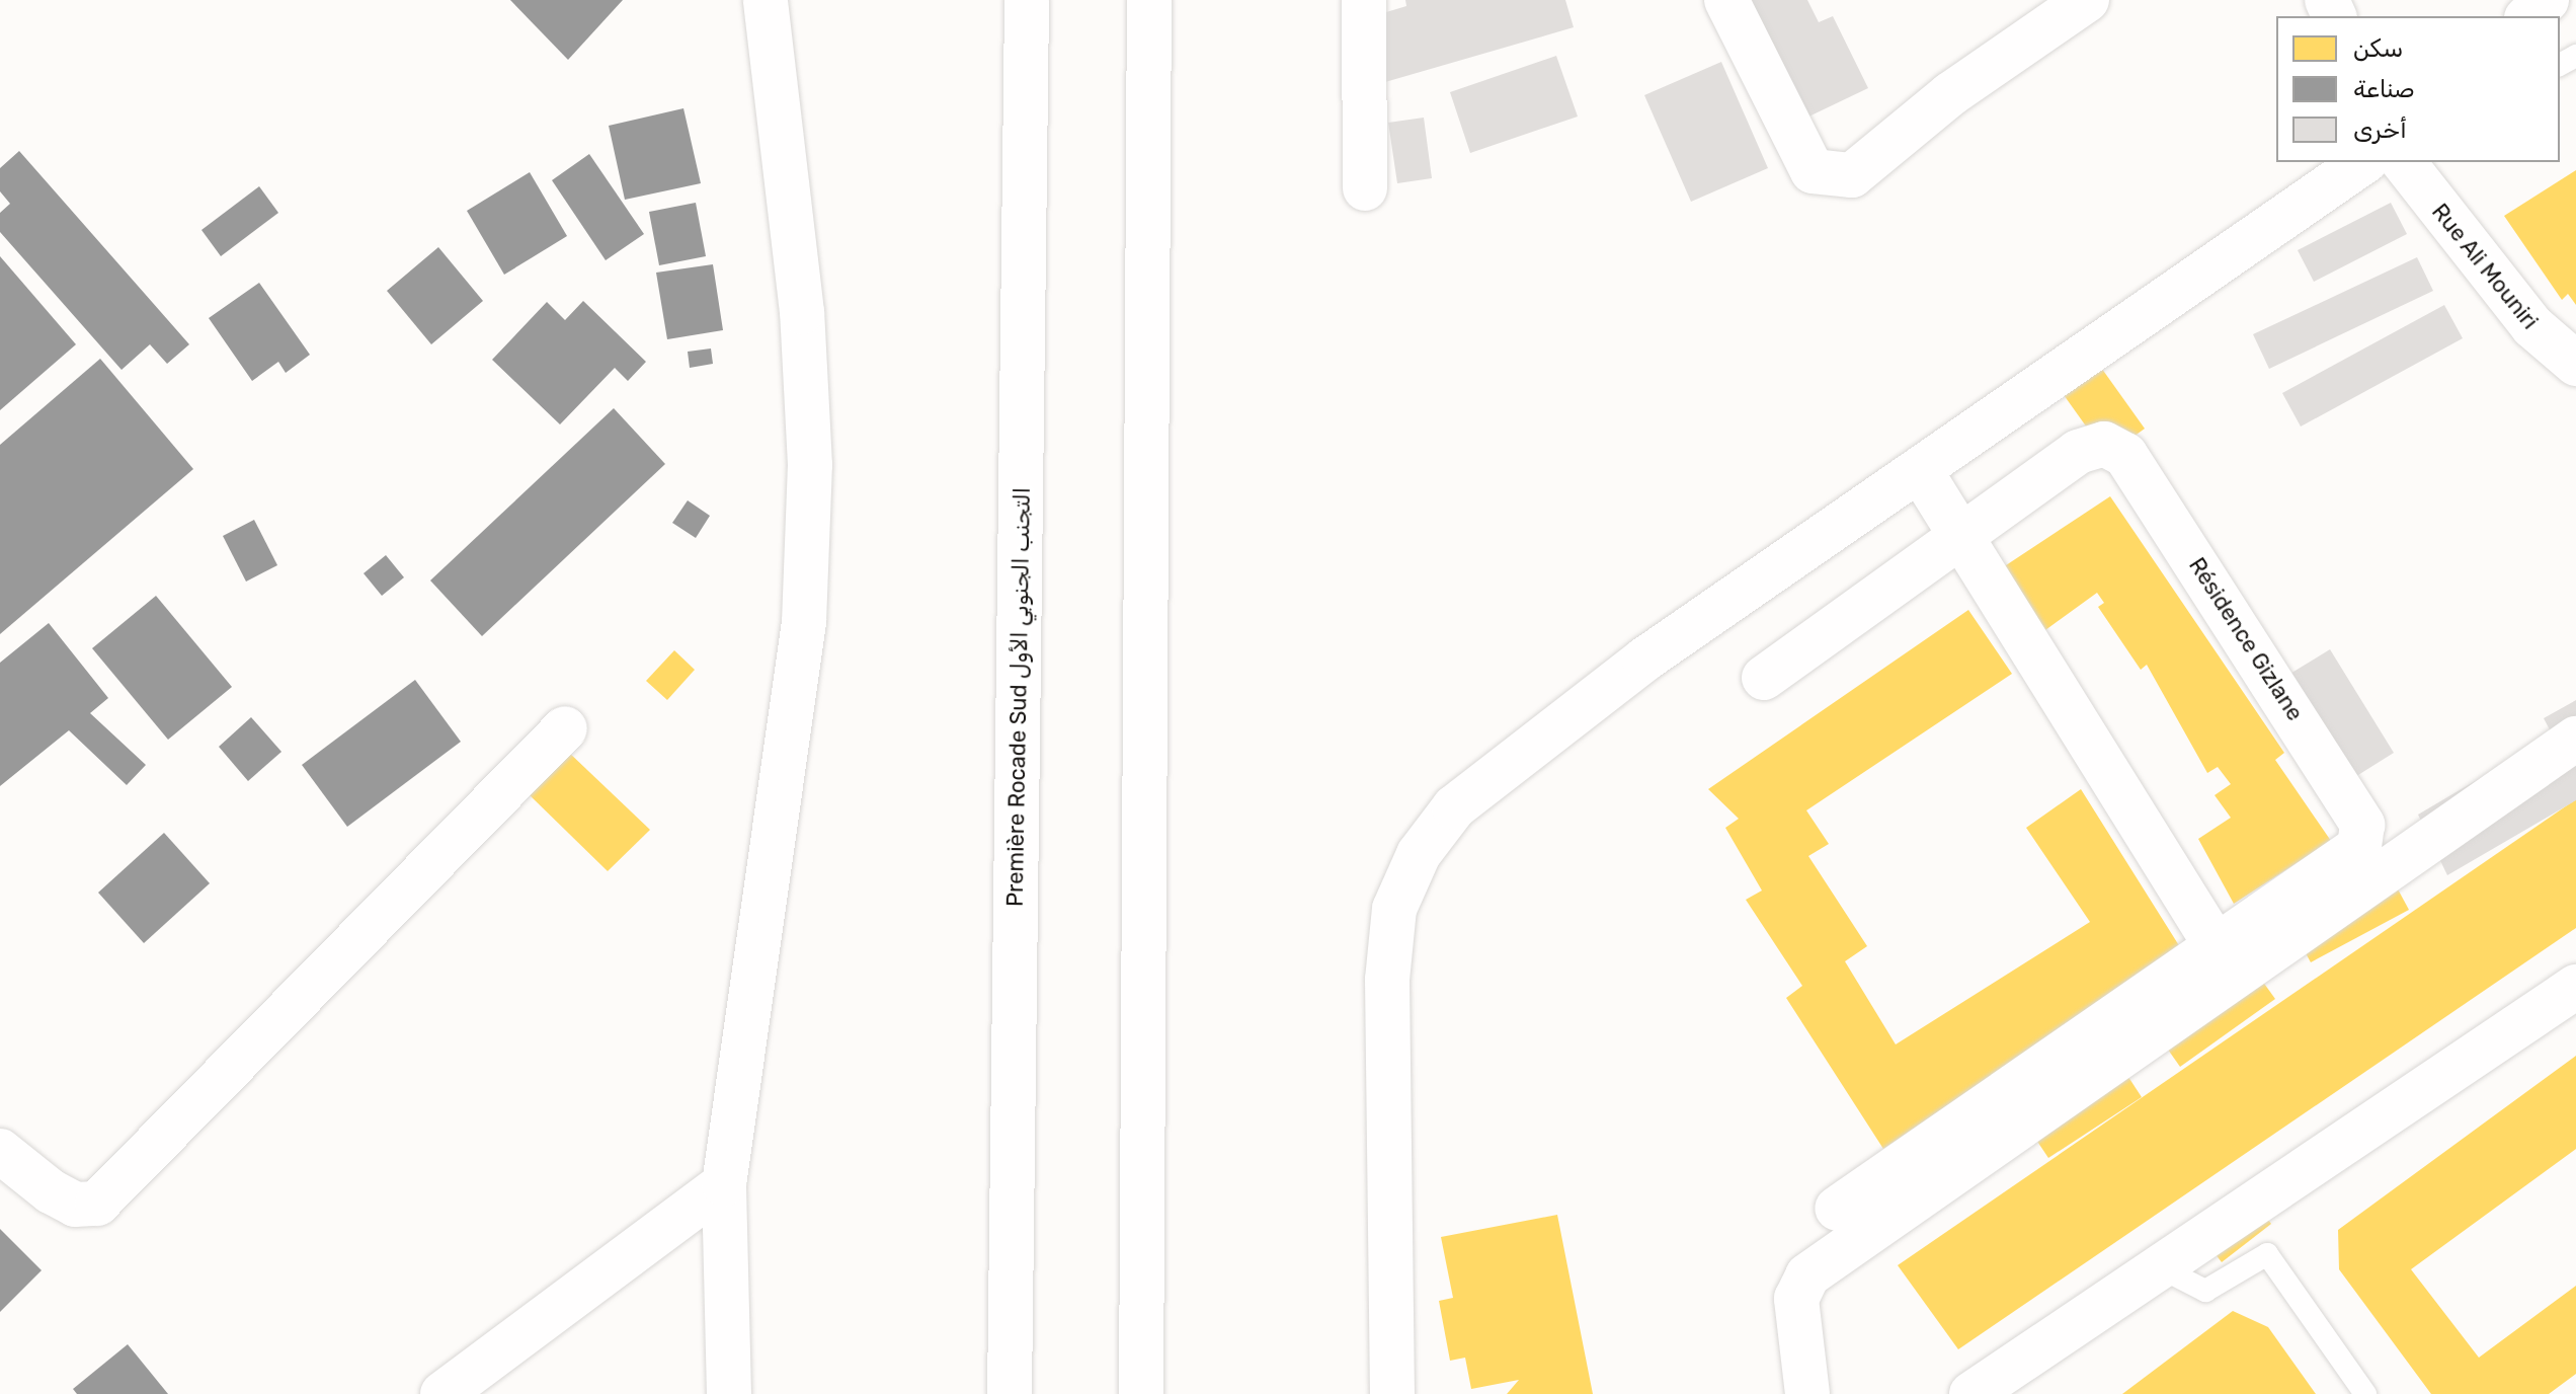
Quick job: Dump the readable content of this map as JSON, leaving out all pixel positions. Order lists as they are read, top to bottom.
{
  "streets": {
    "main road": ["Rue Ali Mouniri", "Résidence Gizlane", "Première Rocade Sud التجنب الجنوبي الأول"]
  },
  "legend": ["سكن", "صناعة", "أخرى"]
}
